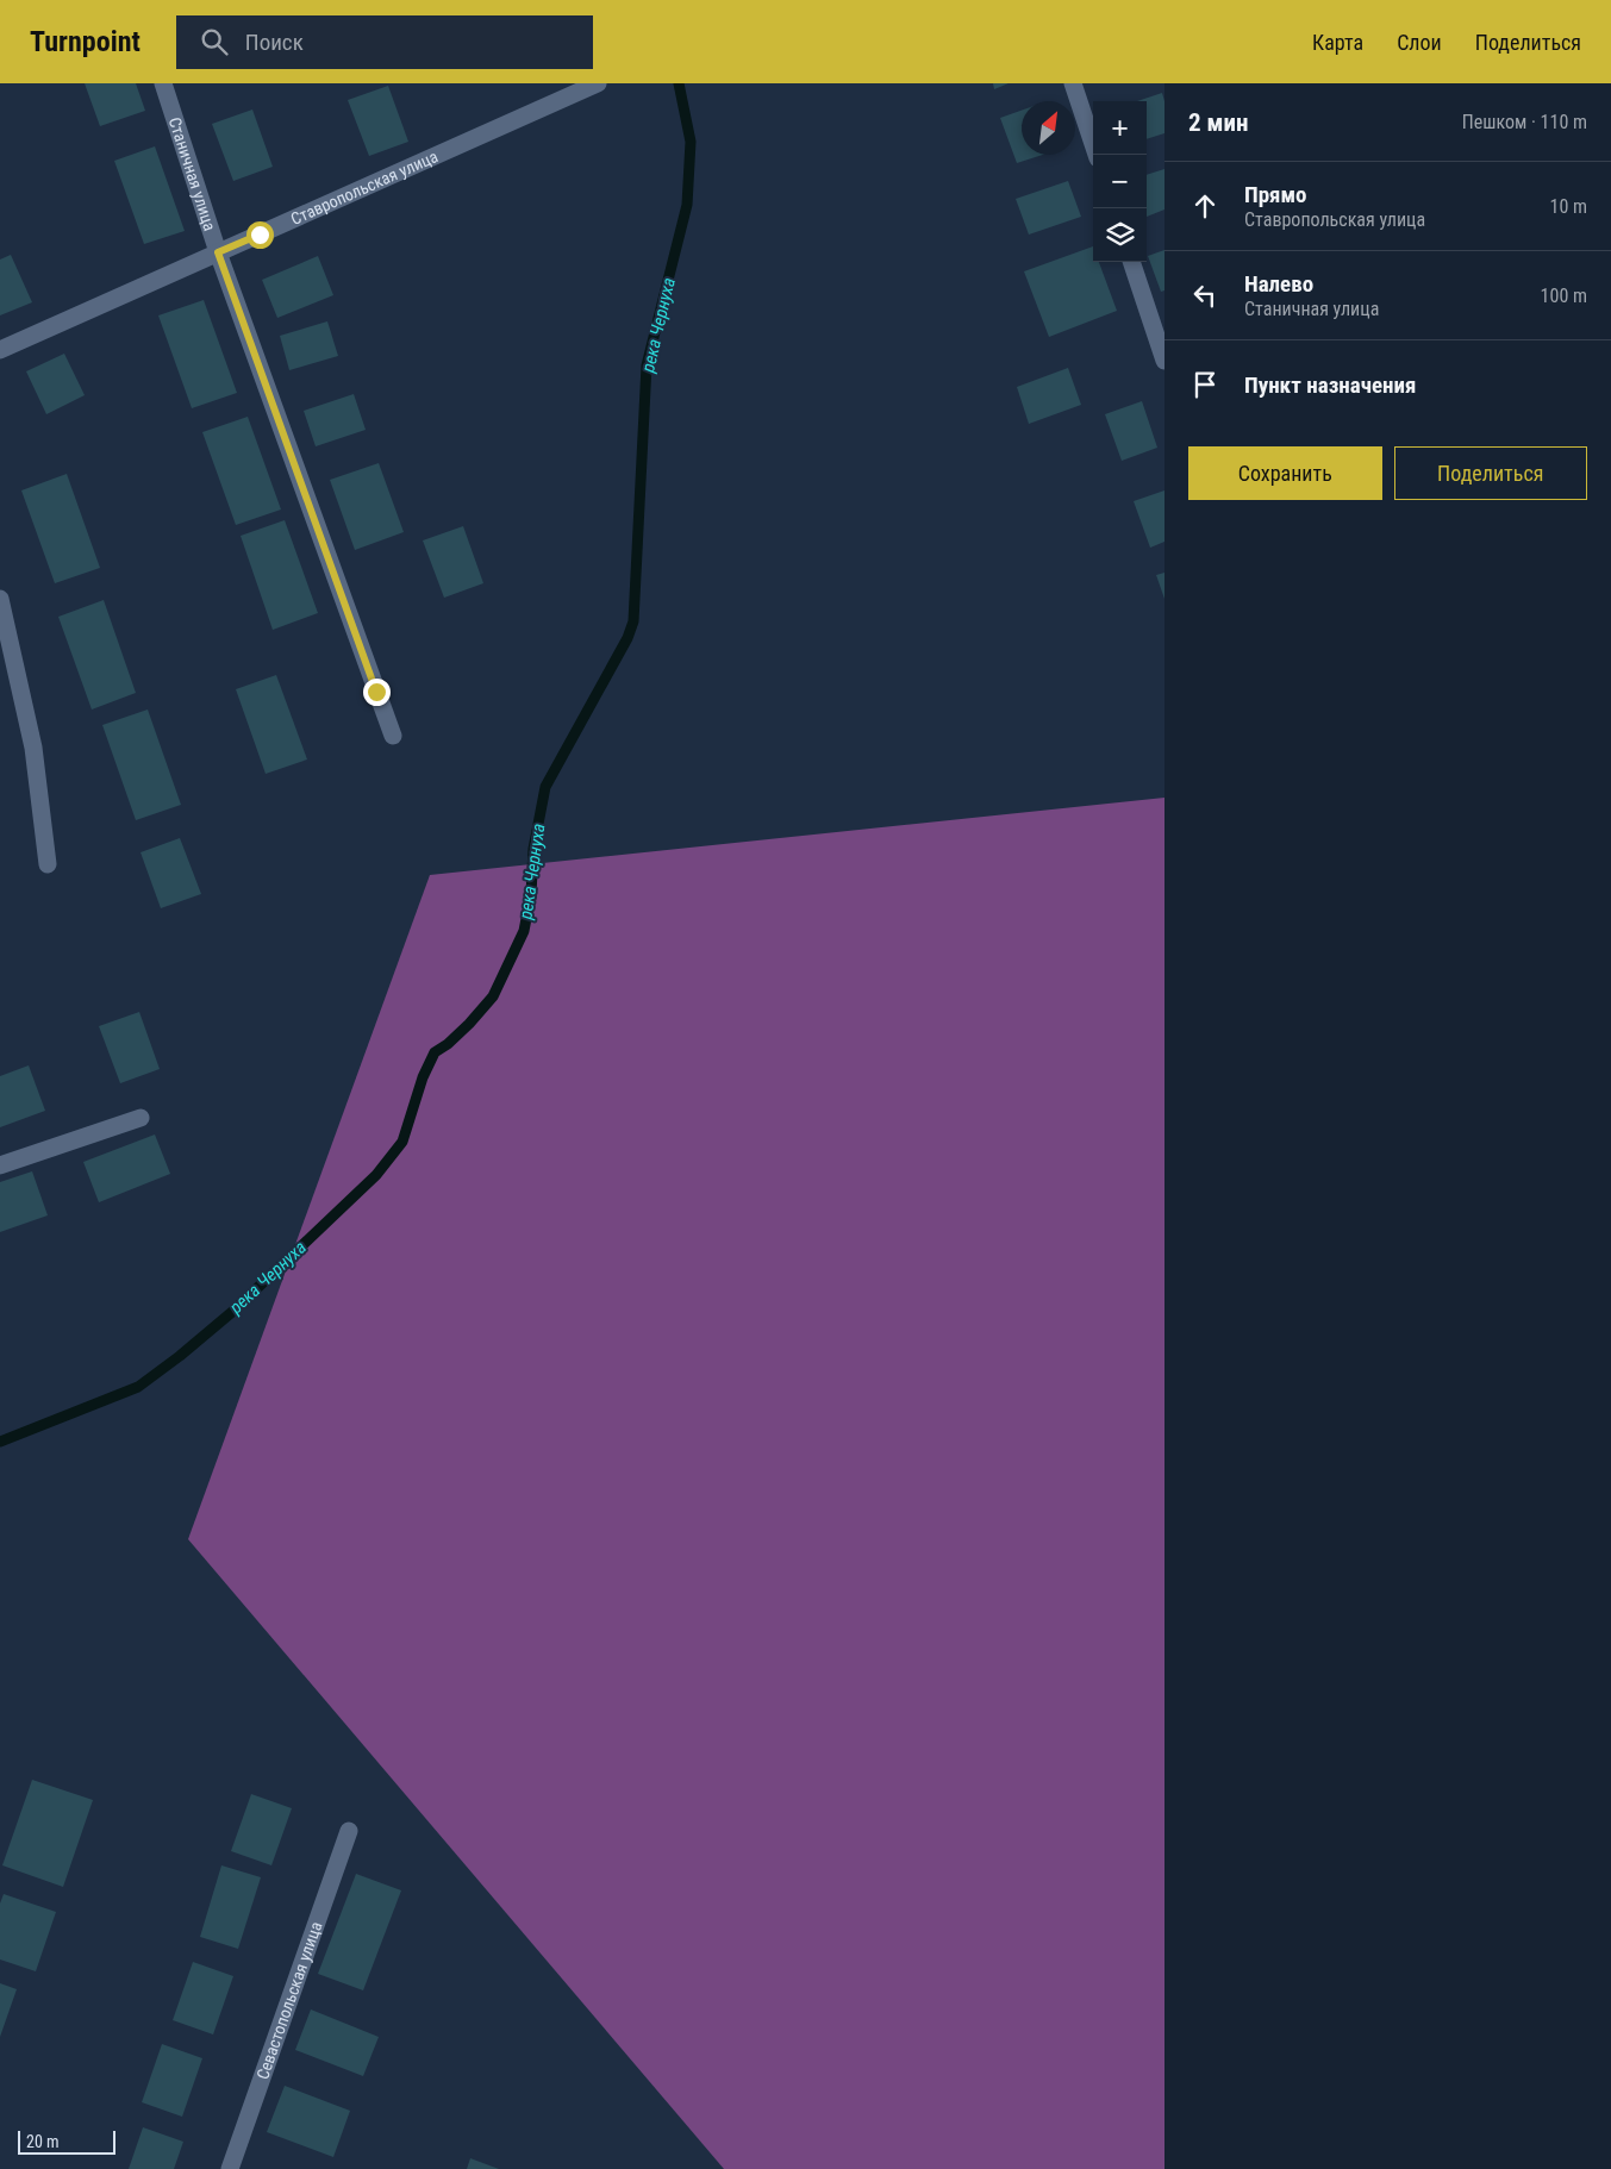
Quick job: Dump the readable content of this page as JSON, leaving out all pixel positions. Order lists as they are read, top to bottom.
{
  "streets": {
    "street": ["Станичная улица", "Ставропольская улица", "Севастопольская улица"]
  },
  "crossings": [
    ["Станичная улица", "Ставропольская улица"]
  ],
  "water": ["река Чернуха"],
  "scale_bar": "20 m",
  "north": "top right",
  "page": {
    "header": "Turnpoint",
    "search": "Поиск",
    "nav": ["Карта", "Слои", "Поделиться"],
    "heading": ["2 мин", "Пешком · 110 m"],
    "map_buttons": ["+", "−"],
    "list": [
      ["Прямо", "Ставропольская улица", "10 m"],
      ["Налево", "Станичная улица", "100 m"],
      "Пункт назначения"
    ],
    "buttons": ["Сохранить", "Поделиться"],
    "scale": "20 m"
  }
}
